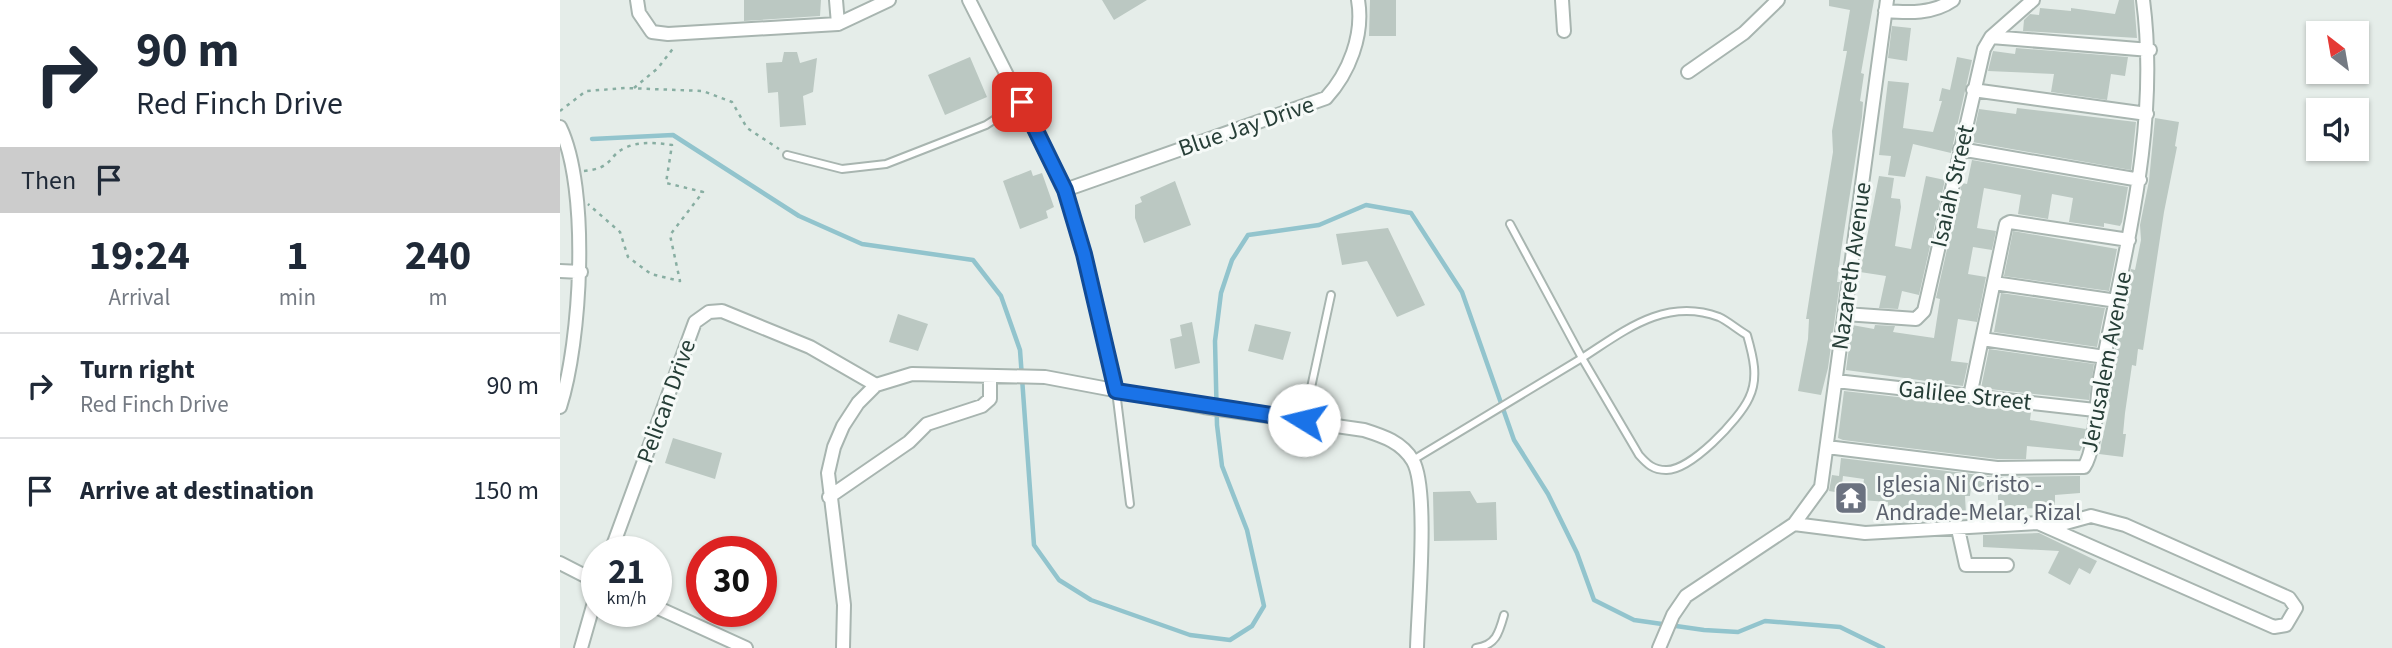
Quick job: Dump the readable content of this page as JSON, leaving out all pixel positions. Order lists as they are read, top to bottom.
{
  "streets": {
    "street": [
      "Blue Jay Drive",
      "Isaiah Street",
      "Nazareth Avenue",
      "Jerusalem Avenue",
      "Galilee Street",
      "Pelican Drive"
    ]
  },
  "crossings": [
    ["Isaiah Street", "Nazareth Avenue"],
    ["Nazareth Avenue", "Jerusalem Avenue"],
    ["Nazareth Avenue", "Galilee Street"],
    ["Jerusalem Avenue", "Galilee Street"]
  ],
  "places": {
    "temple": ["Iglesia Ni Cristo - Andrade-Melar, Rizal"]
  },
  "north": "top left",
  "page": {
    "turn": ["90 m", "Red Finch Drive"],
    "then": "Then",
    "eta": [
      "19:24",
      "Arrival",
      "1",
      "min",
      "240",
      "m"
    ],
    "list": [
      {
        "name": "Turn right",
        "note": "Red Finch Drive",
        "value": "90 m"
      },
      {
        "name": "Arrive at destination",
        "value": "150 m"
      }
    ],
    "speed": "21 km/h",
    "limit": "30"
  }
}
